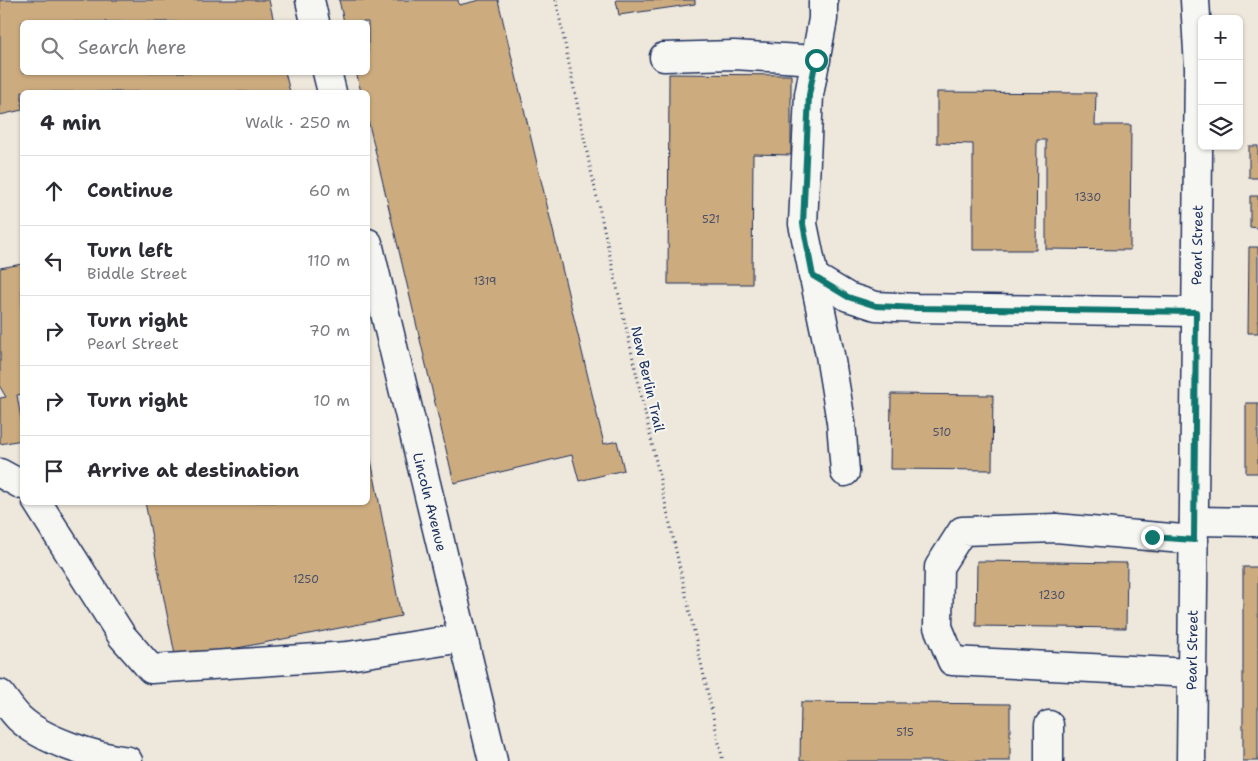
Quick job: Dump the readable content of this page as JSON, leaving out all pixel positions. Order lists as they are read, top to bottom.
{
  "streets": {
    "street": ["Pearl Street", "Lincoln Avenue"],
    "path": ["New Berlin Trail"]
  },
  "house_numbers": [
    "1330",
    "521",
    "1319",
    "510",
    "1250",
    "1230",
    "515"
  ],
  "page": {
    "map_buttons": ["+", "−"],
    "search": "Search here",
    "heading": ["4 min", "Walk · 250 m"],
    "list": [
      ["Continue", "60 m"],
      ["Turn left", "Biddle Street", "110 m"],
      ["Turn right", "Pearl Street", "70 m"],
      ["Turn right", "10 m"],
      "Arrive at destination"
    ]
  }
}
